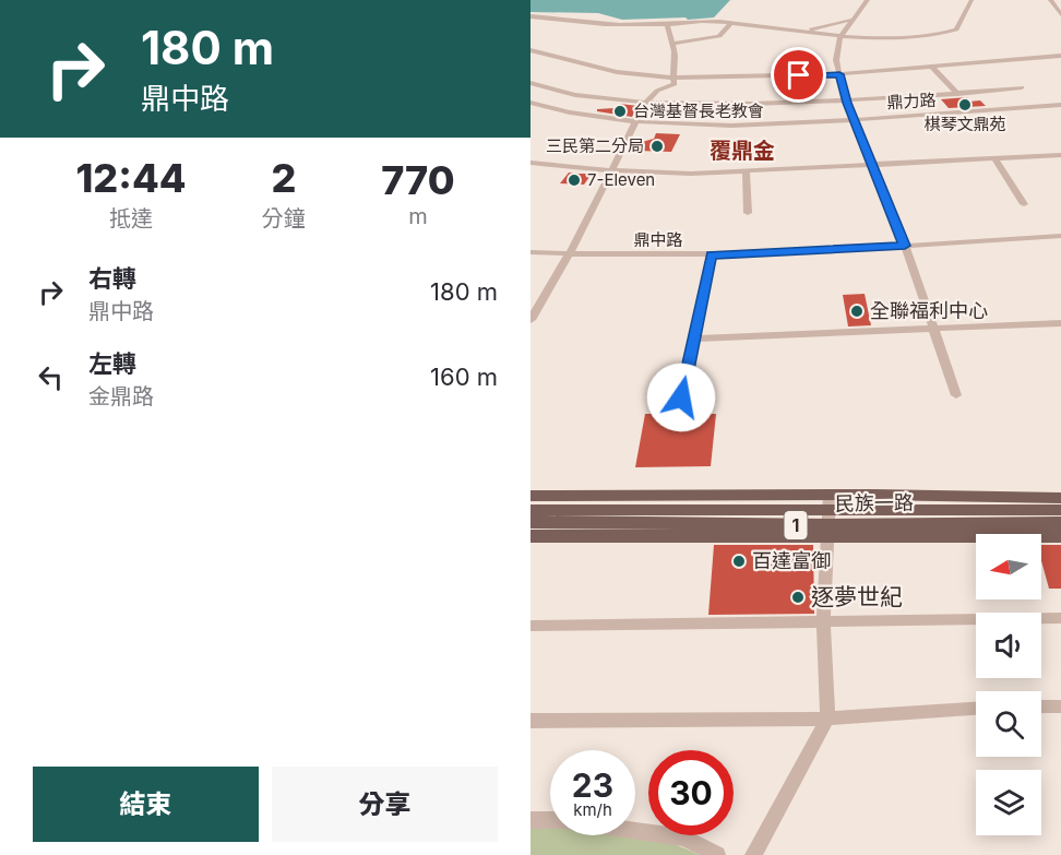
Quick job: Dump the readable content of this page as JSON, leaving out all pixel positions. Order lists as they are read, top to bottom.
{
  "streets": {
    "main road": ["民族一路", "1"],
    "street": ["鼎力路", "鼎中路"]
  },
  "districts": ["覆鼎金"],
  "places": [
    "棋琴文鼎苑",
    "台灣基督長老教會",
    "三民第二分局",
    "7-Eleven",
    "全聯福利中心",
    "百達富御",
    "逐夢世紀"
  ],
  "north": "left",
  "page": {
    "turn": ["180 m", "鼎中路"],
    "eta": [
      "12:44",
      "抵達",
      "2",
      "分鐘",
      "770",
      "m"
    ],
    "list": [
      {
        "name": "右轉",
        "note": "鼎中路",
        "value": "180 m"
      },
      {
        "name": "左轉",
        "note": "金鼎路",
        "value": "160 m"
      }
    ],
    "speed": "23 km/h",
    "limit": "30",
    "buttons": ["結束", "分享"]
  }
}
